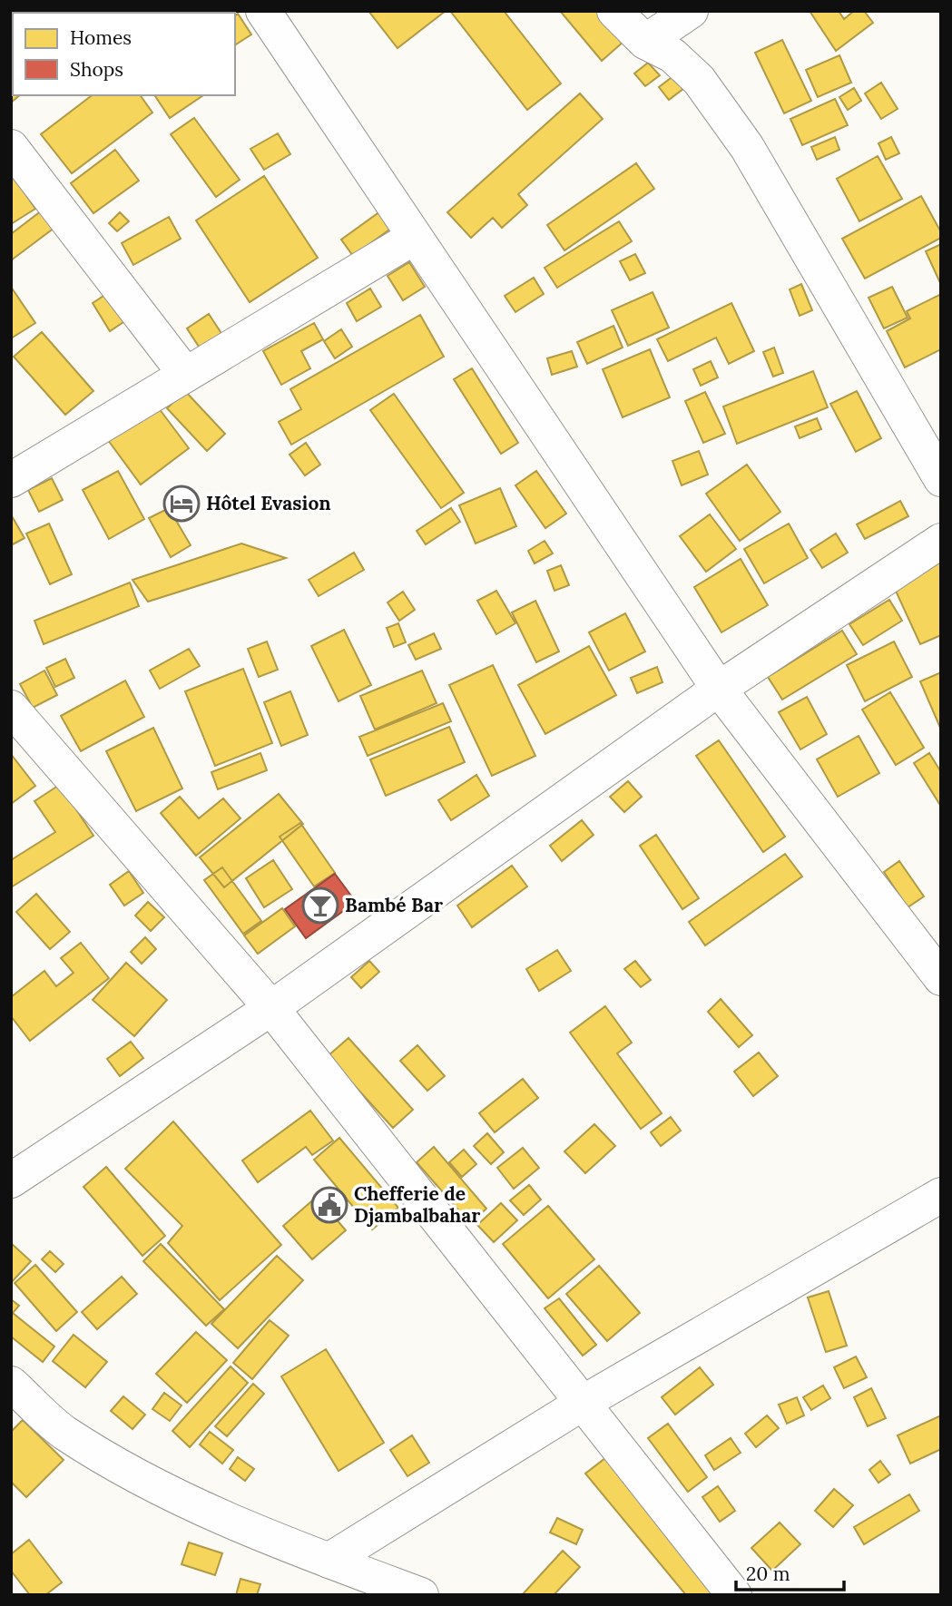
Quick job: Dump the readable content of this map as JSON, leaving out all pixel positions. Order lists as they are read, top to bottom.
{
  "places": {
    "hotel": ["Hôtel Evasion"],
    "bar": ["Bambé Bar"],
    "public building": ["Chefferie de Djambalbahar"]
  },
  "legend": ["Homes", "Shops"],
  "scale_bar": "20 m"
}
